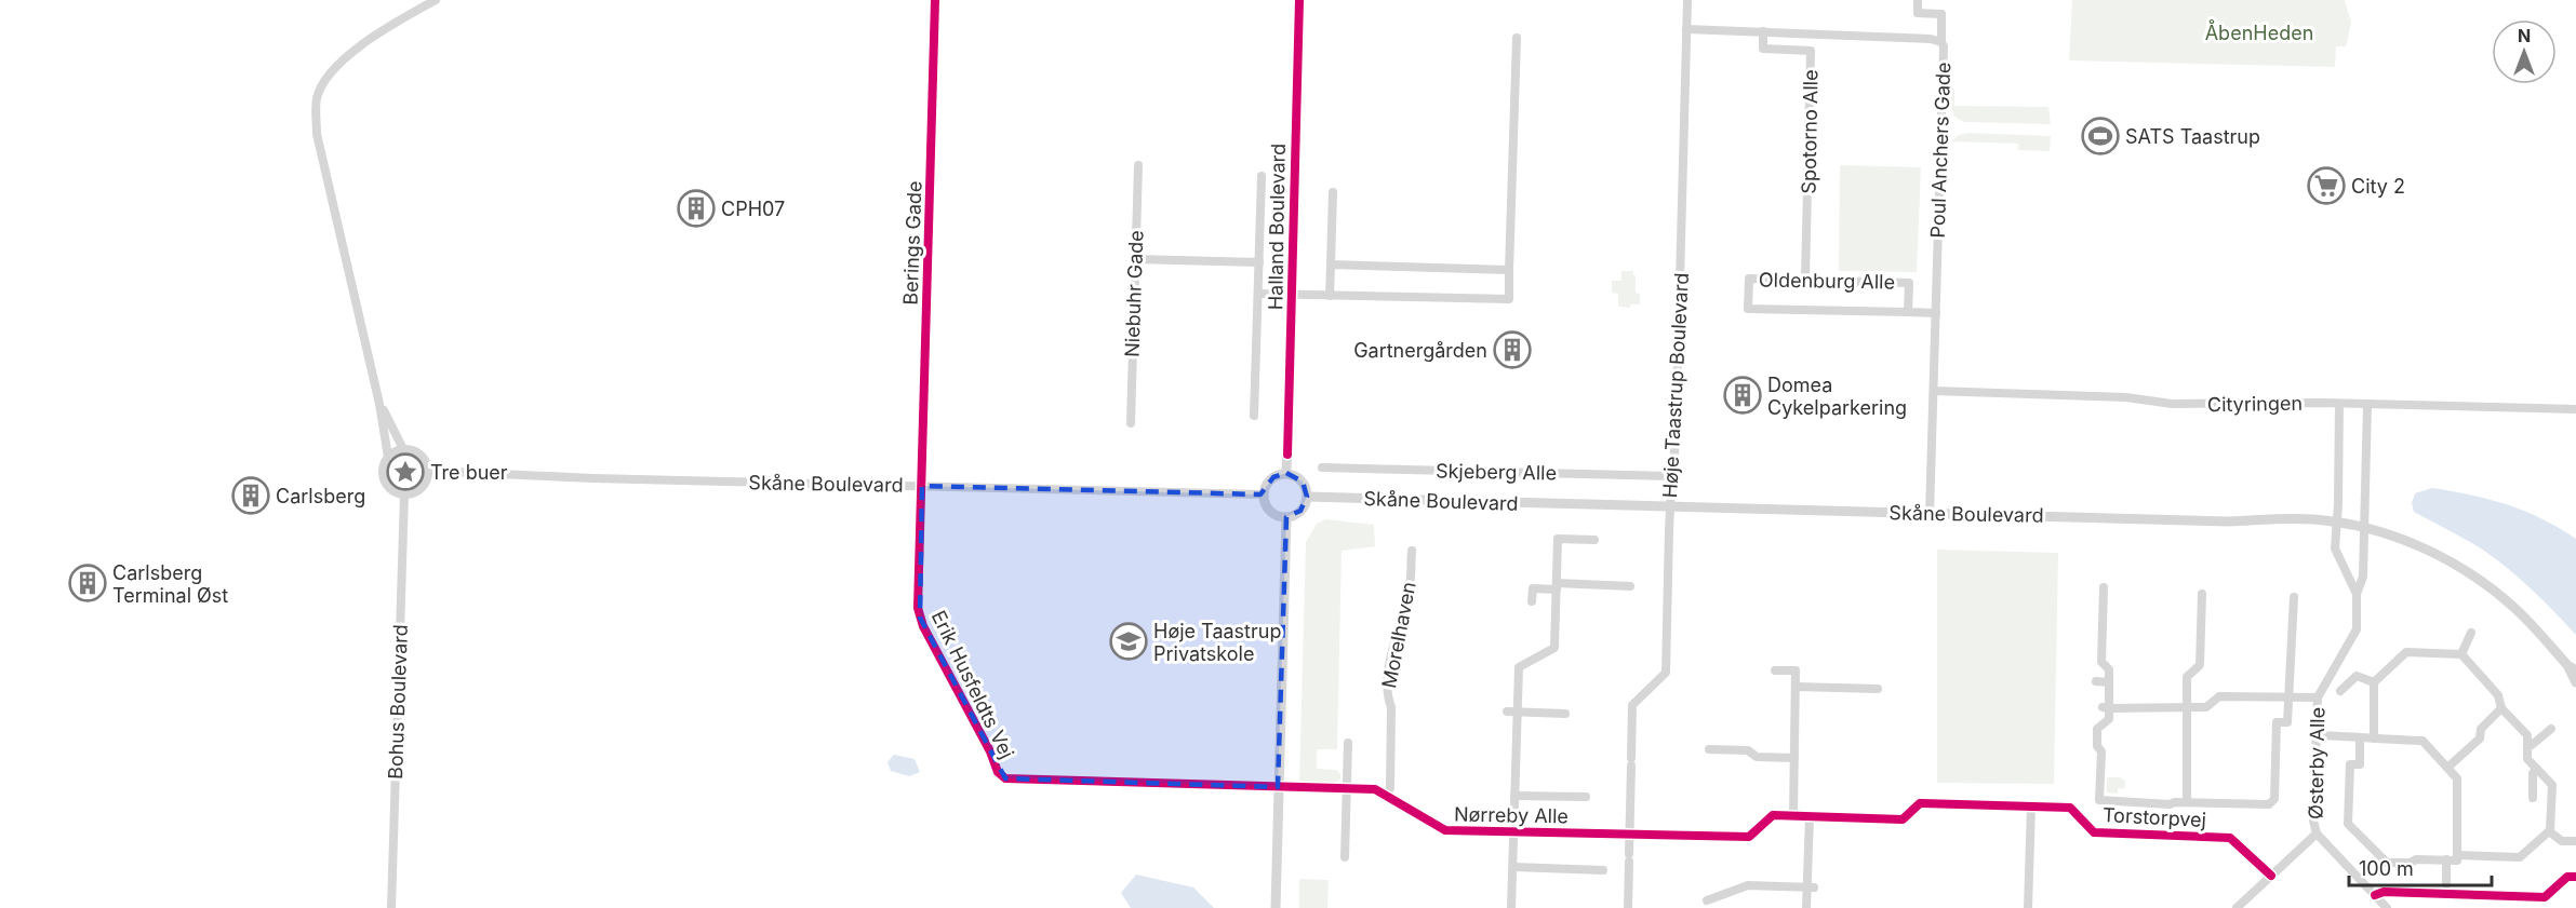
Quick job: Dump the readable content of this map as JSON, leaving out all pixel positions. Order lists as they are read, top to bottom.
{
  "streets": {
    "street": [
      "Spotorno Alle",
      "Poul Anchers Gade",
      "Halland Boulevard",
      "Berings Gade",
      "Oldenburg Alle",
      "Niebuhr Gade",
      "Høje Taastrup Boulevard",
      "Cityringen",
      "Skjeberg Alle",
      "Skåne Boulevard",
      "Morelhaven",
      "Erik Husfeldts Vej",
      "Bohus Boulevard",
      "Østerby Alle",
      "Nørreby Alle",
      "Torstorpvej"
    ]
  },
  "crossings": [
    ["Spotorno Alle", "Poul Anchers Gade"],
    ["Spotorno Alle", "Oldenburg Alle"],
    ["Poul Anchers Gade", "Oldenburg Alle"],
    ["Poul Anchers Gade", "Høje Taastrup Boulevard"],
    ["Poul Anchers Gade", "Cityringen"],
    ["Poul Anchers Gade", "Skåne Boulevard"],
    ["Halland Boulevard", "Skåne Boulevard"],
    ["Berings Gade", "Skåne Boulevard"],
    ["Berings Gade", "Erik Husfeldts Vej"],
    ["Høje Taastrup Boulevard", "Skjeberg Alle"],
    ["Høje Taastrup Boulevard", "Nørreby Alle"],
    ["Cityringen", "Østerby Alle"],
    ["Skåne Boulevard", "Erik Husfeldts Vej"],
    ["Skåne Boulevard", "Bohus Boulevard"],
    ["Skåne Boulevard", "Østerby Alle"],
    ["Morelhaven", "Nørreby Alle"],
    ["Erik Husfeldts Vej", "Nørreby Alle"],
    ["Østerby Alle", "Torstorpvej"],
    ["Nørreby Alle", "Torstorpvej"]
  ],
  "parks": ["ÅbenHeden"],
  "places": {
    "sports": ["SATS Taastrup"],
    "supermarket": ["City 2"],
    "building": [
      "CPH07",
      "Gartnergården",
      "Domea Cykelparkering",
      "Carlsberg",
      "Carlsberg Terminal Øst"
    ],
    "place": ["Tre buer"],
    "school or university": ["Høje Taastrup Privatskole"]
  },
  "scale_bar": "100 m",
  "north": "top"
}
